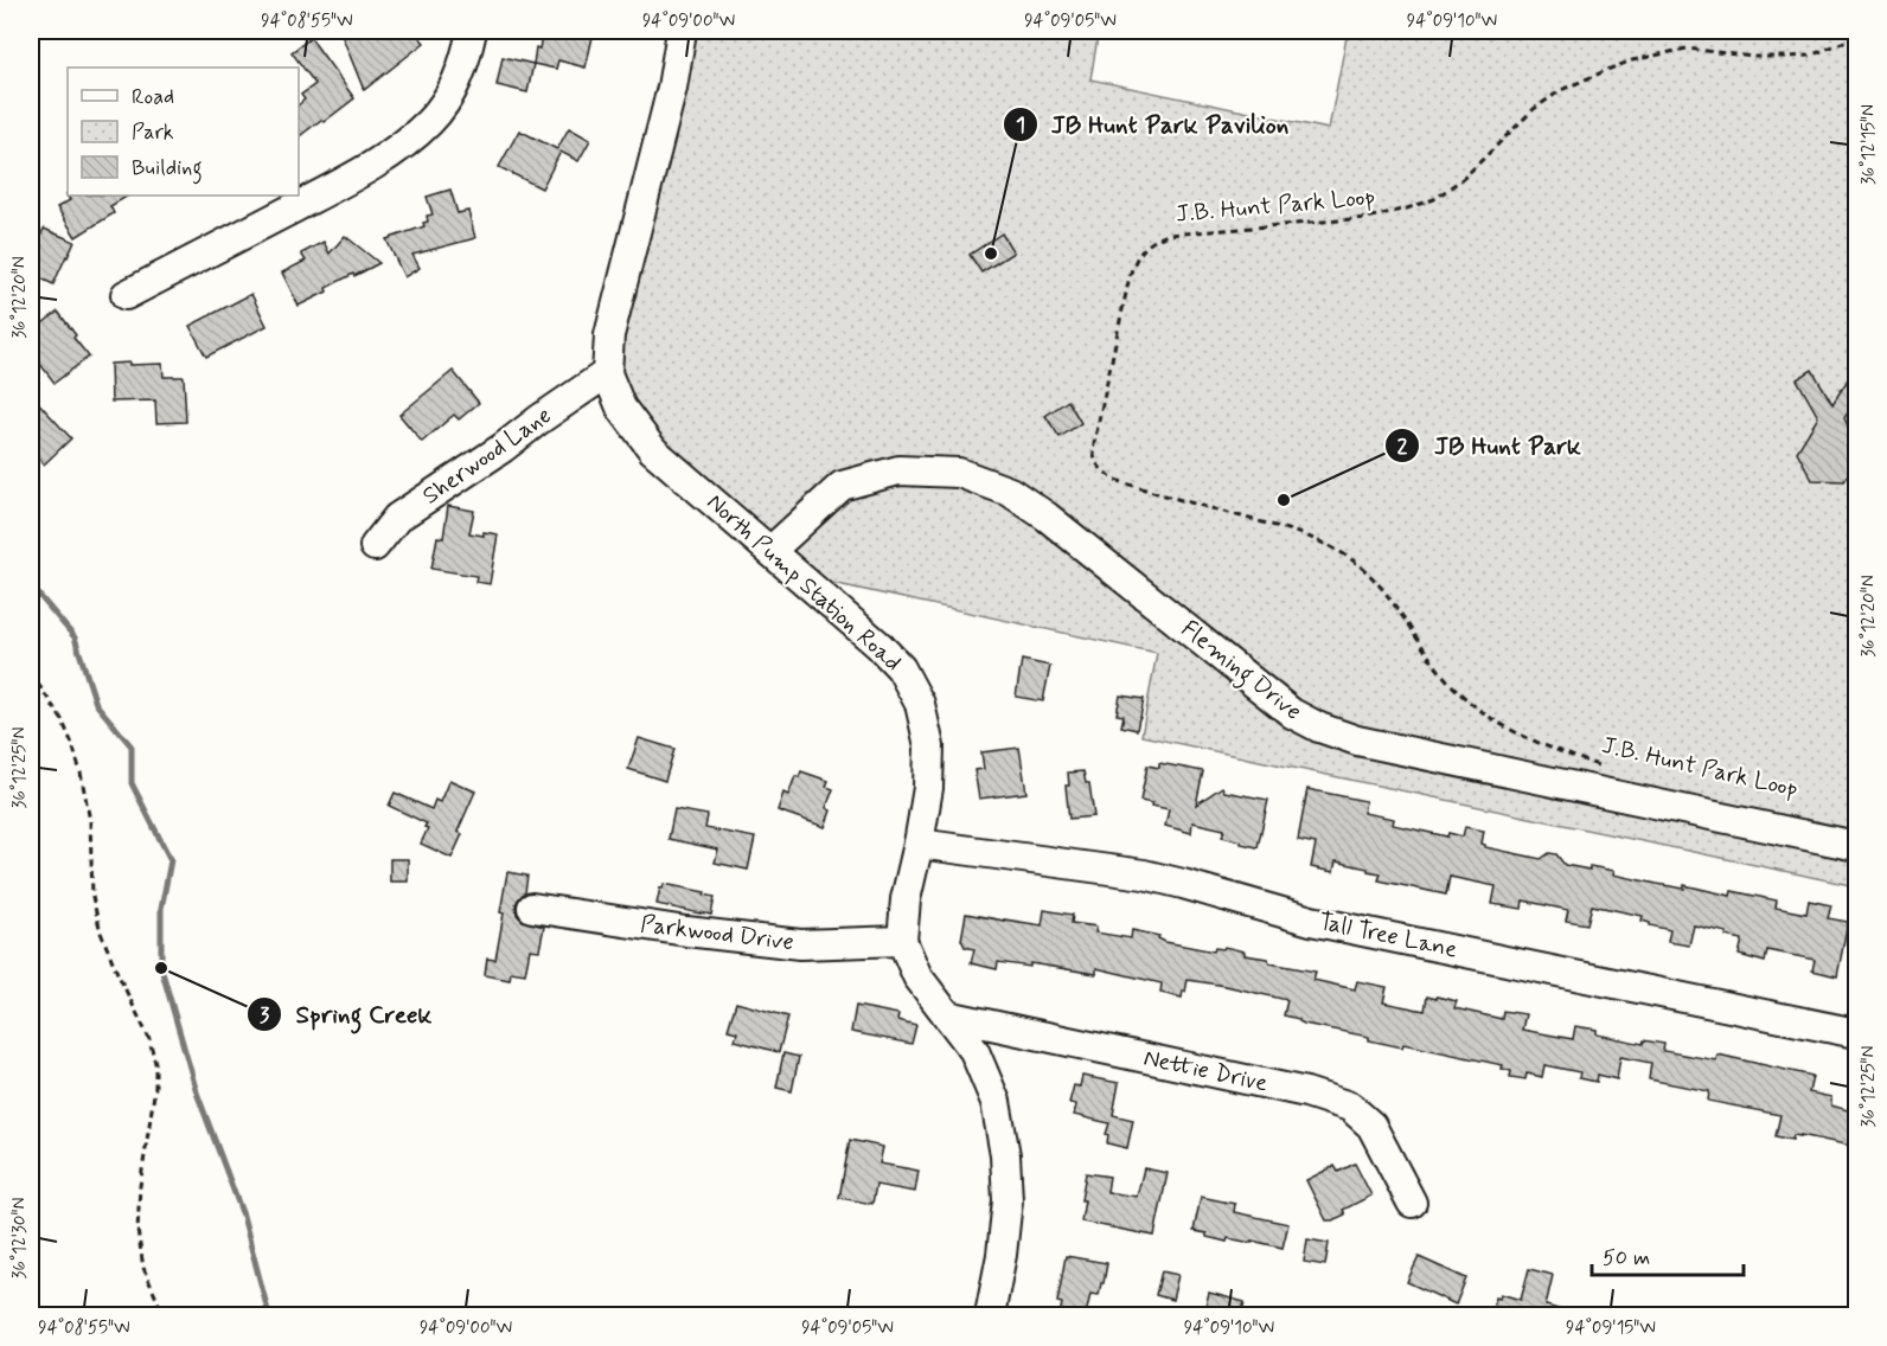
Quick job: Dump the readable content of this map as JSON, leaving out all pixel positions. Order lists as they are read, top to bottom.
{
  "streets": {
    "street": [
      "Sherwood Lane",
      "North Pump Station Road",
      "Fleming Drive",
      "Parkwood Drive",
      "Tall Tree Lane",
      "Nettie Drive"
    ],
    "path": ["J.B. Hunt Park Loop"]
  },
  "crossings": [
    ["Sherwood Lane", "North Pump Station Road"],
    ["North Pump Station Road", "Fleming Drive"],
    ["North Pump Station Road", "Parkwood Drive"],
    ["North Pump Station Road", "Tall Tree Lane"],
    ["North Pump Station Road", "Nettie Drive"]
  ],
  "places": ["JB Hunt Park Pavilion", "JB Hunt Park", "Spring Creek"],
  "legend": ["Road", "Park", "Building"],
  "scale_bar": "50 m",
  "coordinates": [
    "94°08'55\"W",
    "94°09'00\"W",
    "94°09'05\"W",
    "94°09'10\"W",
    "36°12'15\"N",
    "36°12'20\"N",
    "36°12'25\"N",
    "36°12'30\"N",
    "94°09'15\"W"
  ]
}
